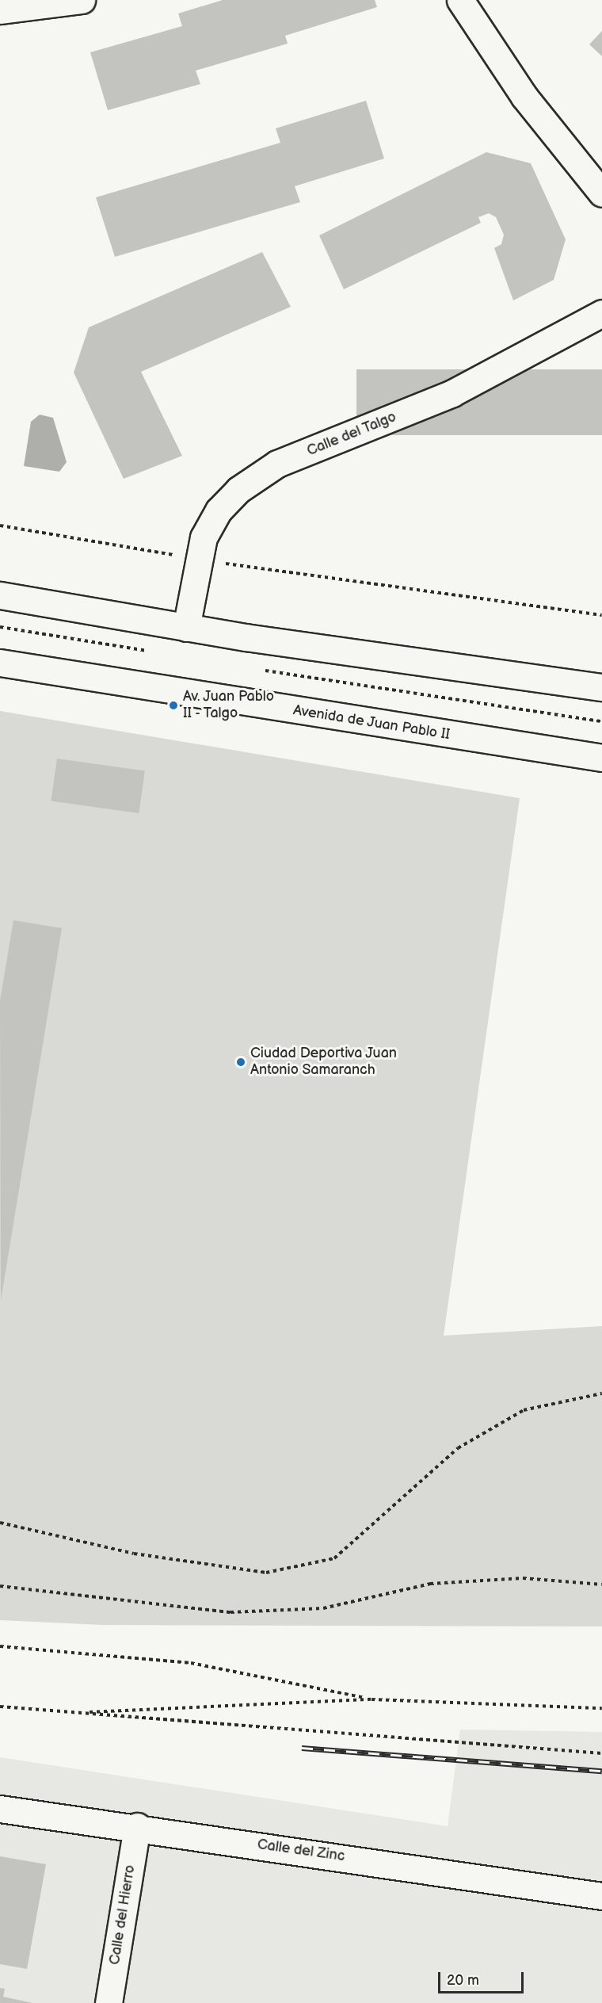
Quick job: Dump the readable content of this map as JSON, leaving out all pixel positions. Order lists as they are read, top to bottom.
{
  "streets": {
    "street": [
      "Calle del Talgo",
      "Avenida de Juan Pablo II",
      "Calle del Zinc",
      "Calle del Hierro"
    ]
  },
  "crossings": [
    ["Calle del Zinc", "Calle del Hierro"]
  ],
  "places": ["Av. Juan Pablo II - Talgo", "Ciudad Deportiva Juan Antonio Samaranch"],
  "scale_bar": "20 m"
}
